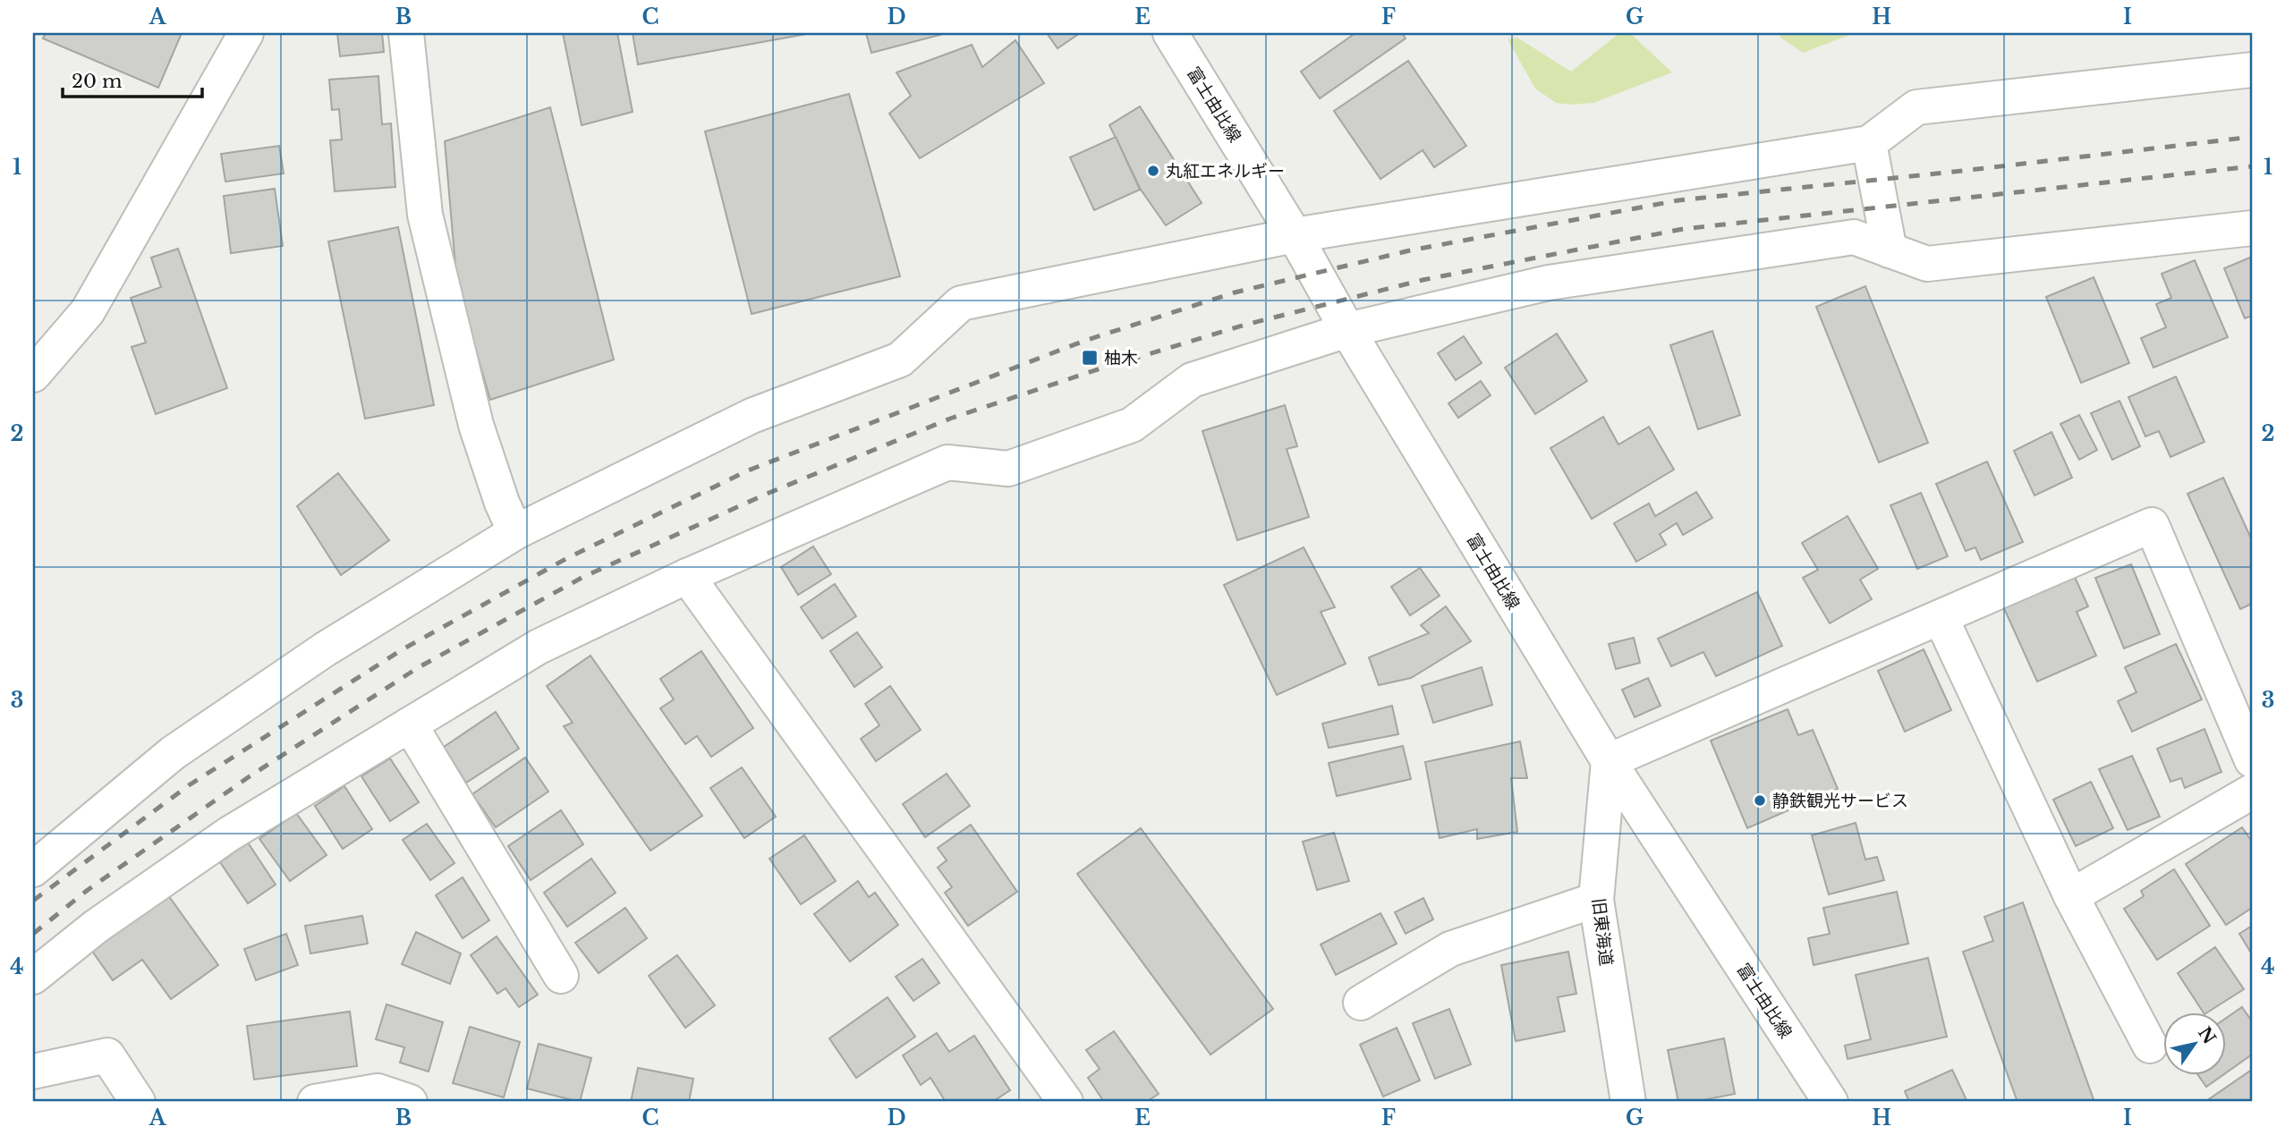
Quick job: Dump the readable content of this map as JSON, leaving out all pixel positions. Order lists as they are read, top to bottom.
{
  "streets": {
    "street": ["富士由比線", "旧東海道"]
  },
  "crossings": [
    ["富士由比線", "旧東海道"]
  ],
  "places": {
    "other": ["丸紅エネルギー", "静鉄観光サービス"],
    "transit": ["柚木"]
  },
  "scale_bar": "20 m",
  "north": "top right",
  "grid": {
    "columns": [
      "A",
      "B",
      "C",
      "D",
      "E",
      "F",
      "G",
      "H",
      "I"
    ],
    "rows": [
      "1",
      "2",
      "3",
      "4"
    ]
  }
}
